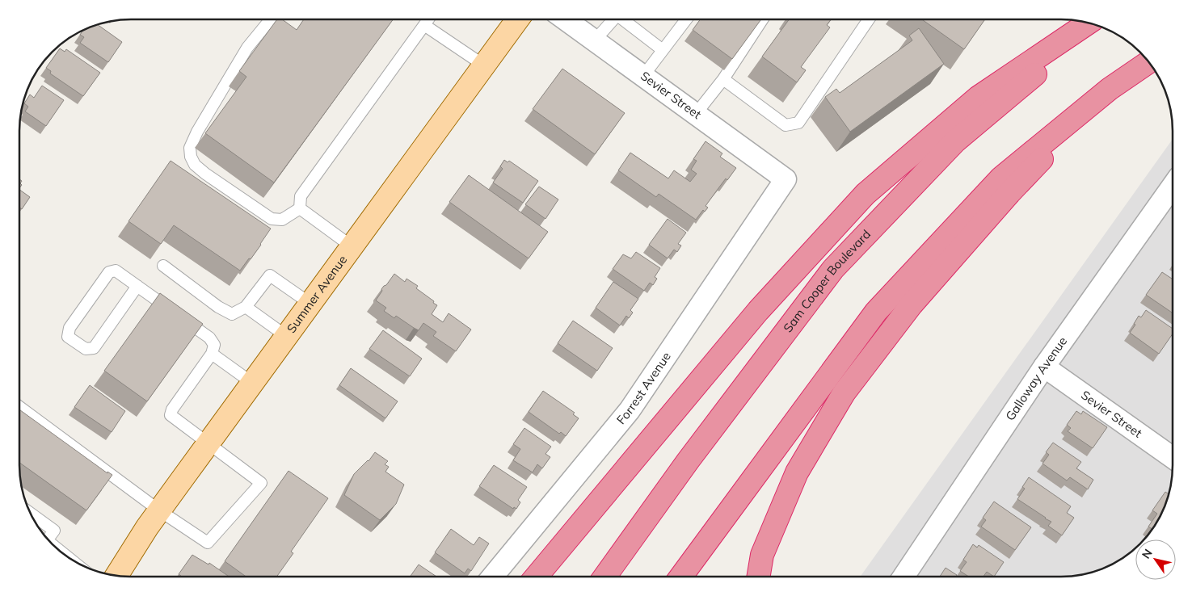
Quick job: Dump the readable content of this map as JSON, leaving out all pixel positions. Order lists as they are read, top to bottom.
{
  "streets": {
    "highway": ["Sam Cooper Boulevard"],
    "main road": ["Summer Avenue"],
    "street": ["Sevier Street", "Galloway Avenue", "Forrest Avenue"]
  },
  "crossings": [
    ["Sevier Street", "Galloway Avenue"],
    ["Sevier Street", "Forrest Avenue"]
  ],
  "north": "top left"
}
